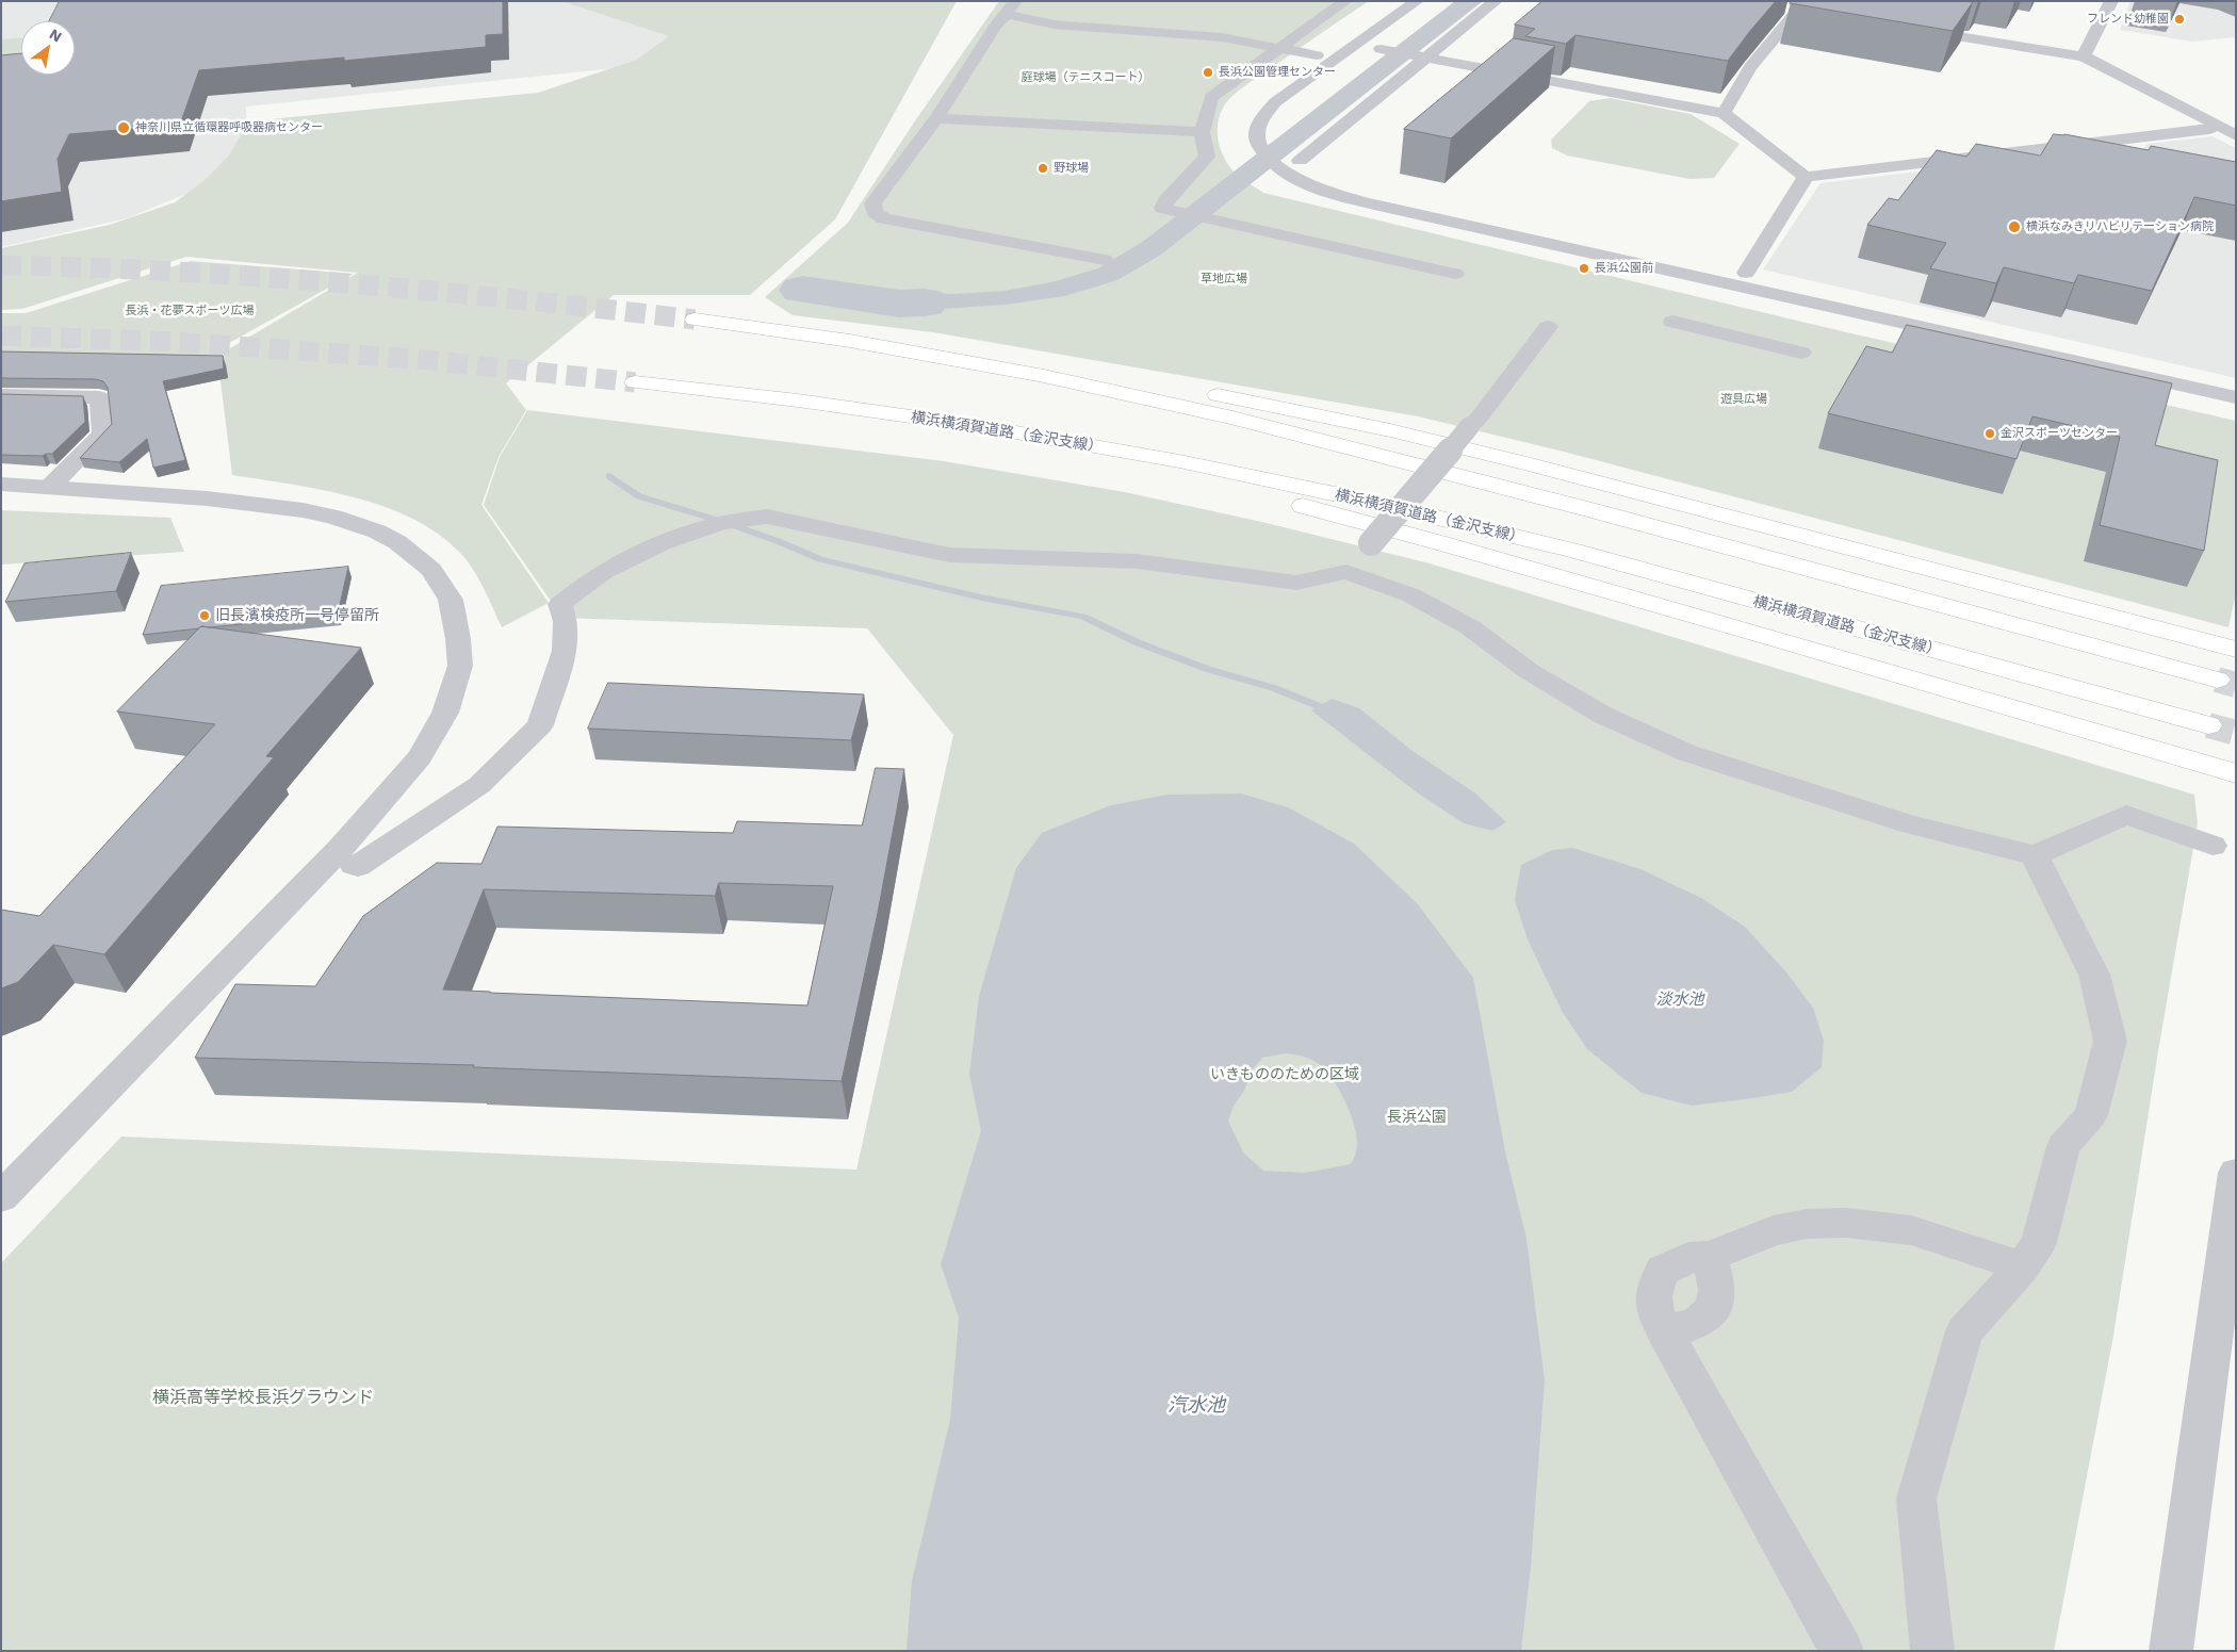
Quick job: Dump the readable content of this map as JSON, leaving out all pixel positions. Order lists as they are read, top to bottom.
{
  "streets": {
    "highway": ["横浜横須賀道路（金沢支線）"]
  },
  "water": ["淡水池", "汽水池"],
  "parks": [
    "庭球場（テニスコート）",
    "草地広場",
    "長浜・花夢スポーツ広場",
    "遊具広場",
    "いきもののための区域",
    "長浜公園",
    "横浜高等学校長浜グラウンド"
  ],
  "places": [
    "フレンド幼稚園",
    "長浜公園管理センター",
    "神奈川県立循環器呼吸器病センター",
    "野球場",
    "横浜なみきリハビリテーション病院",
    "長浜公園前",
    "金沢スポーツセンター",
    "旧長濱検疫所一号停留所"
  ],
  "north": "top right"
}
